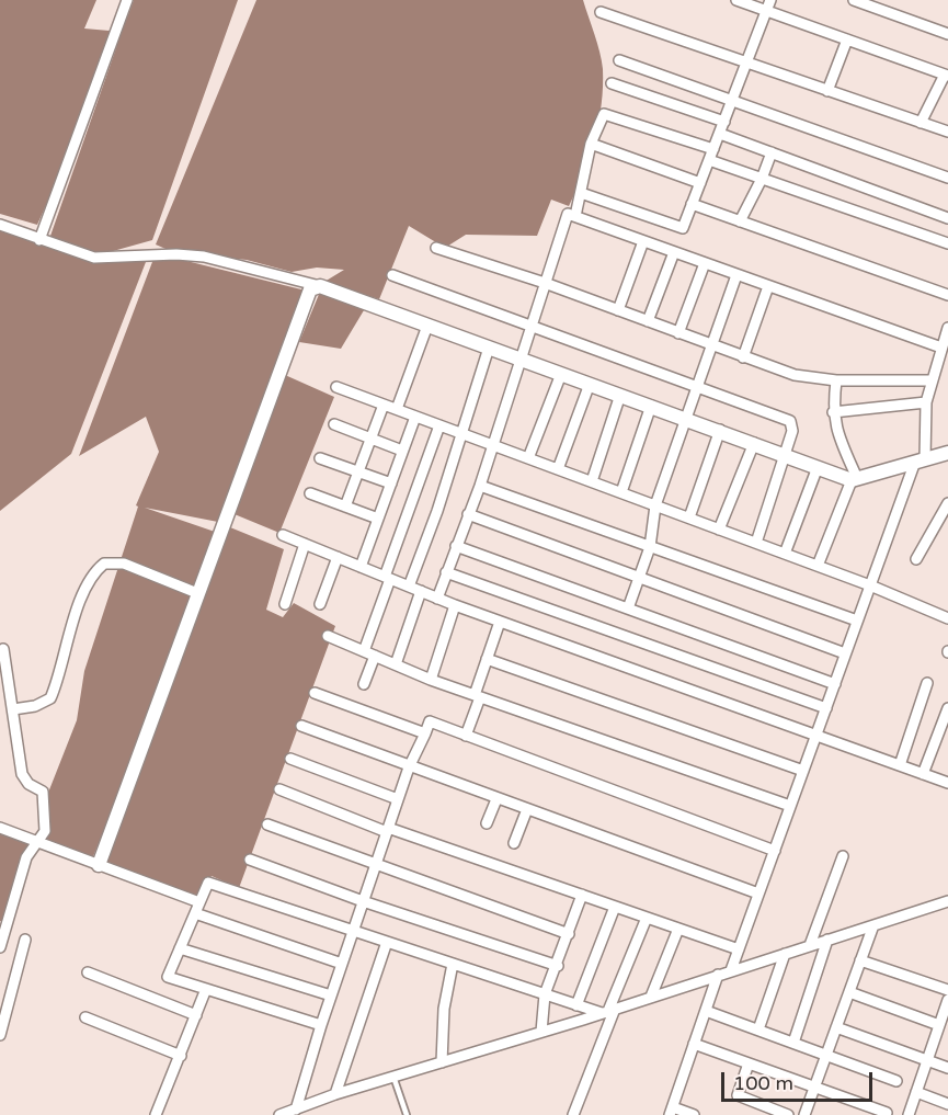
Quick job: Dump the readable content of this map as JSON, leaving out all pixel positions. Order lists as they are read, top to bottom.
{
  "scale_bar": "100 m"
}
